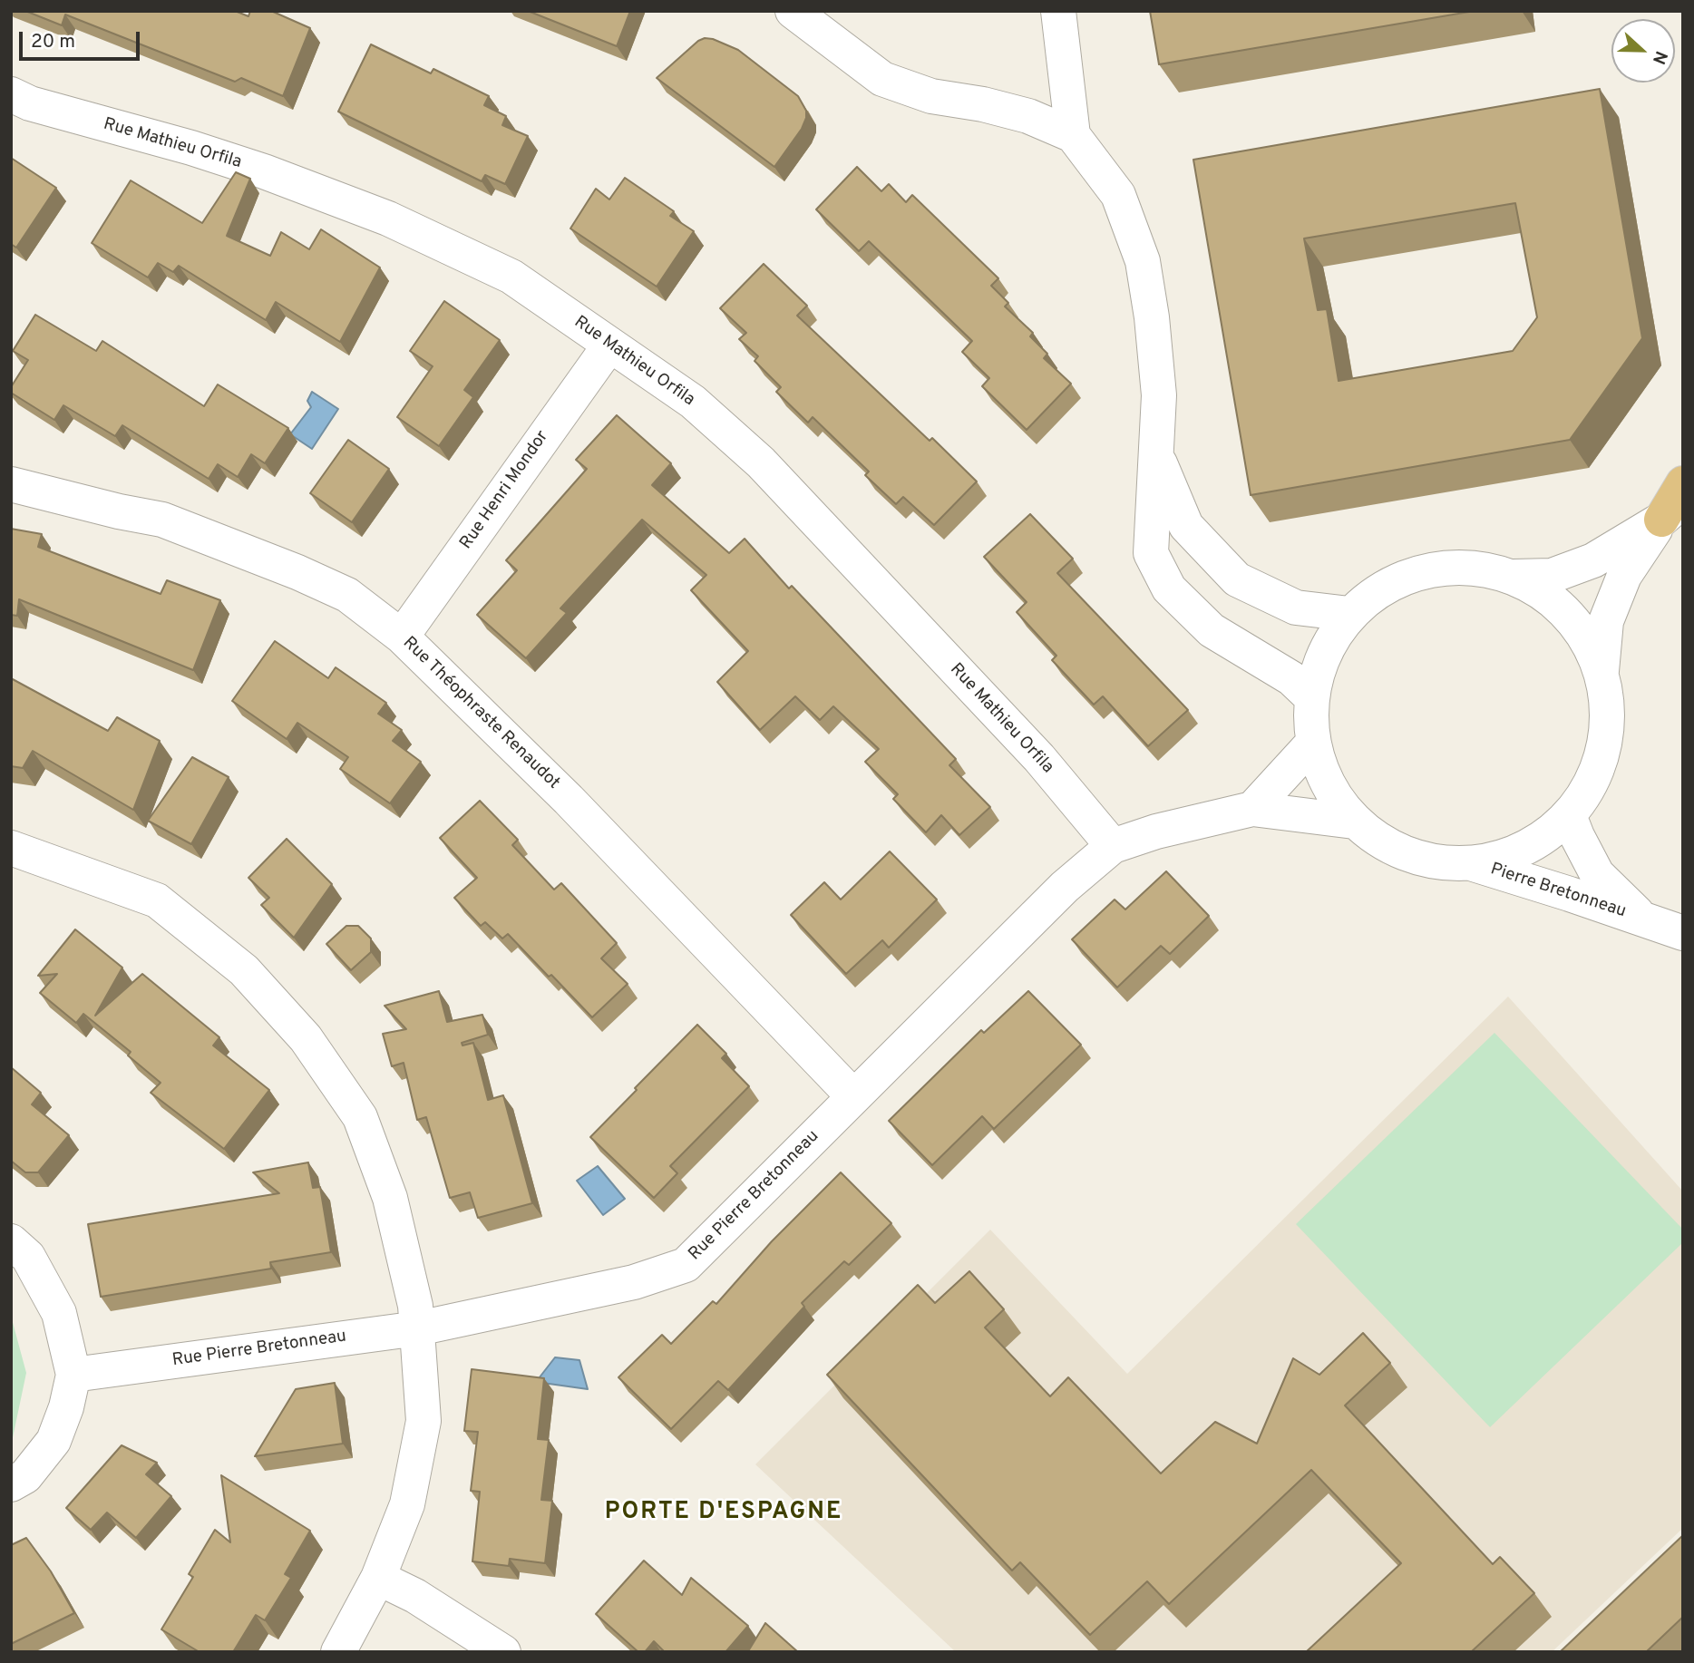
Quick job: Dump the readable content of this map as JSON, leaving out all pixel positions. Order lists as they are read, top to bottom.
{
  "streets": {
    "street": [
      "Rue Mathieu Orfila",
      "Rue Henri Mondor",
      "Rue Théophraste Renaudot",
      "Pierre Bretonneau",
      "Rue Pierre Bretonneau"
    ]
  },
  "crossings": [
    ["Rue Mathieu Orfila", "Rue Henri Mondor"],
    ["Rue Mathieu Orfila", "Rue Pierre Bretonneau"],
    ["Rue Henri Mondor", "Rue Théophraste Renaudot"],
    ["Rue Théophraste Renaudot", "Rue Pierre Bretonneau"]
  ],
  "districts": ["PORTE D'ESPAGNE"],
  "scale_bar": "20 m",
  "north": "right"
}
